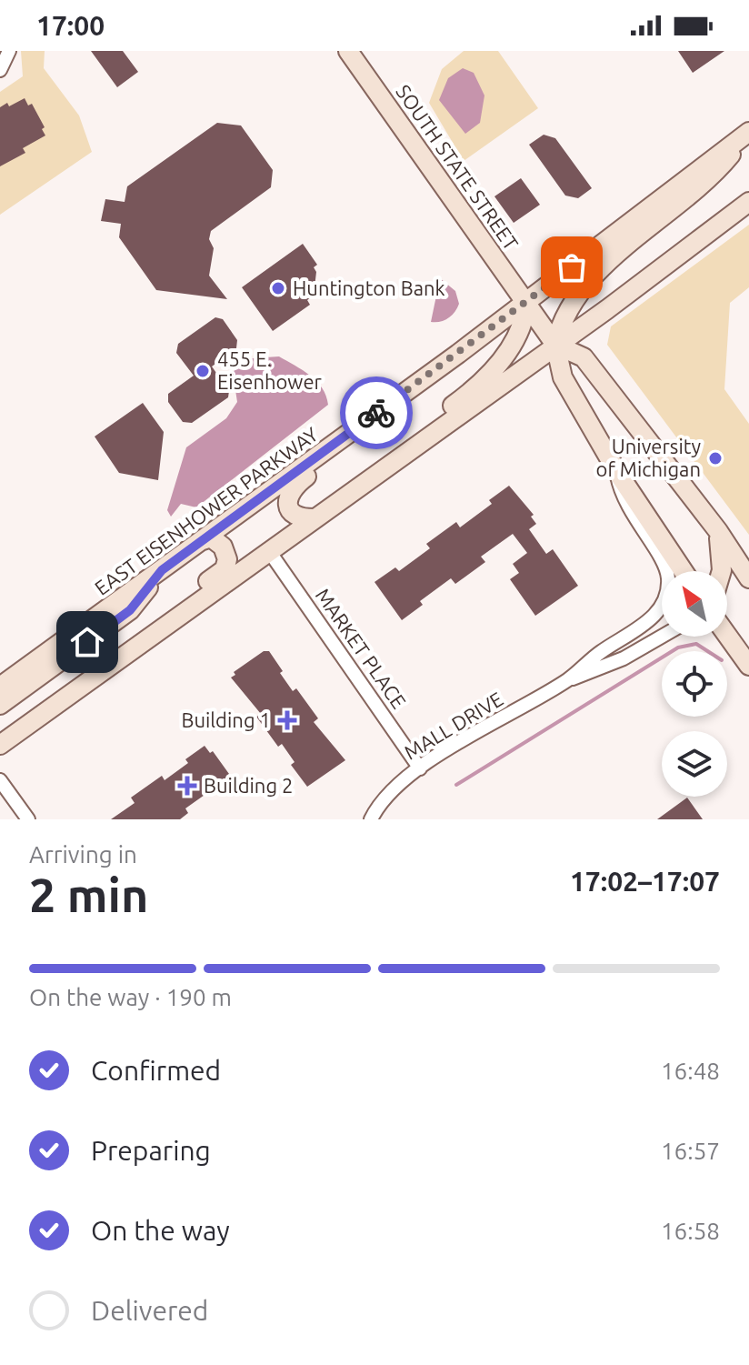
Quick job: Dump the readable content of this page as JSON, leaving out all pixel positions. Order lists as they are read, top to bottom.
{
  "streets": {
    "main road": ["SOUTH STATE STREET", "EAST EISENHOWER PARKWAY"],
    "street": ["MARKET PLACE", "MALL DRIVE"]
  },
  "crossings": [
    ["SOUTH STATE STREET", "EAST EISENHOWER PARKWAY"],
    ["SOUTH STATE STREET", "MALL DRIVE"],
    ["MARKET PLACE", "MALL DRIVE"]
  ],
  "places": {
    "other": ["Huntington Bank", "455 E. Eisenhower", "University of Michigan"],
    "health": ["Building 1", "Building 2"]
  },
  "north": "top left",
  "page": {
    "status": "17:00",
    "heading": ["2 min", "Arriving in", "17:02–17:07"],
    "bar": "On the way · 190 m",
    "list": [
      ["Confirmed", "16:48"],
      ["Preparing", "16:57"],
      ["On the way", "16:58"],
      "Delivered"
    ]
  }
}
